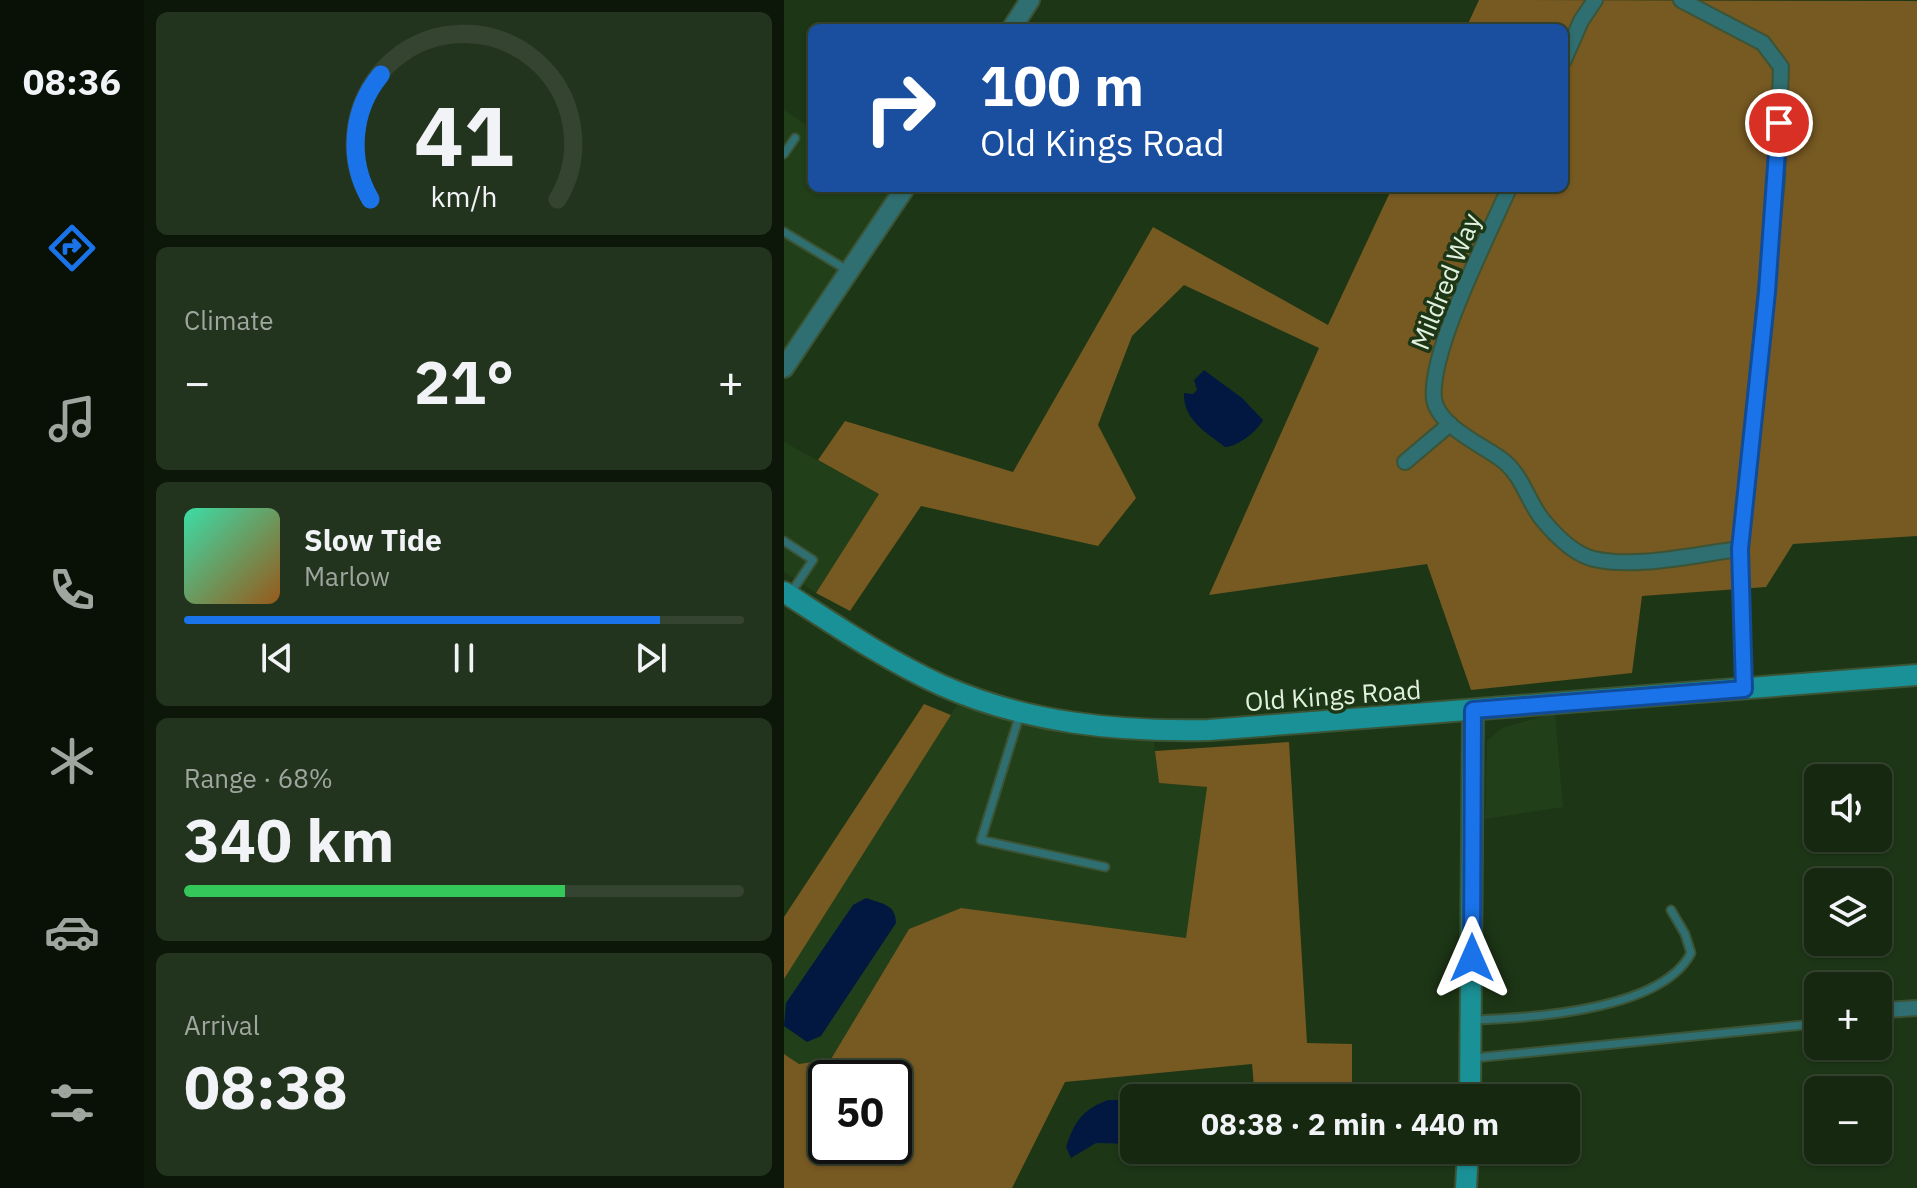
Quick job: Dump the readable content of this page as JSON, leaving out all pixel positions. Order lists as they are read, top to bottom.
{
  "streets": {
    "main road": ["Old Kings Road"],
    "street": ["Mildred Way"]
  },
  "page": {
    "tabs": "08:36",
    "turn": ["100 m", "Old Kings Road"],
    "tile": [
      "Climate",
      ["Range · 68%", "340 km"],
      ["Arrival", "08:38"]
    ],
    "heat": ["−", "21°", "+"],
    "song": ["Slow Tide", "Marlow"],
    "map_buttons": ["+", "−"],
    "limit": "50",
    "trip": "08:38 · 2 min · 440 m",
    "gauge": ["41", "km/h"]
  }
}
